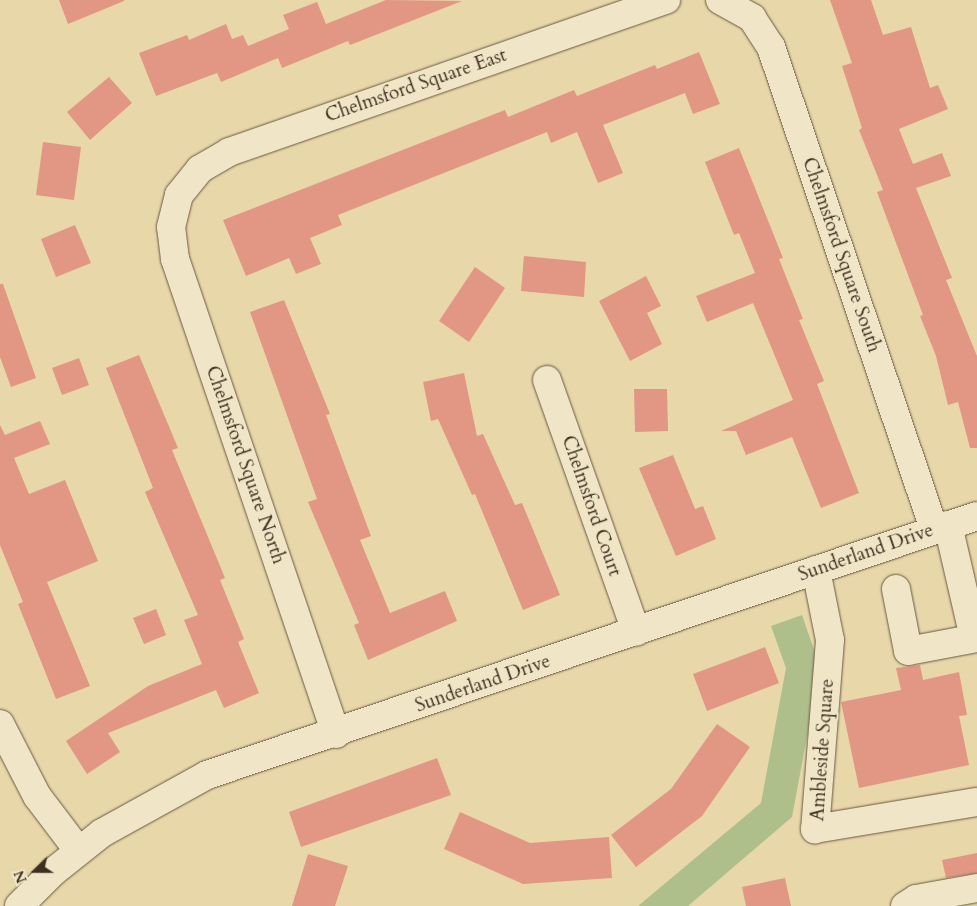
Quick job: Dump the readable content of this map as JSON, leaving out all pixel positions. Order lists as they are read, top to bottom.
{
  "streets": {
    "street": [
      "Chelmsford Square East",
      "Chelmsford Square South",
      "Chelmsford Square North",
      "Chelmsford Court",
      "Sunderland Drive",
      "Ambleside Square"
    ]
  },
  "crossings": [
    ["Chelmsford Square East", "Chelmsford Square North"],
    ["Chelmsford Square South", "Sunderland Drive"],
    ["Chelmsford Square North", "Sunderland Drive"],
    ["Chelmsford Court", "Sunderland Drive"],
    ["Sunderland Drive", "Ambleside Square"]
  ],
  "north": "left"
}
